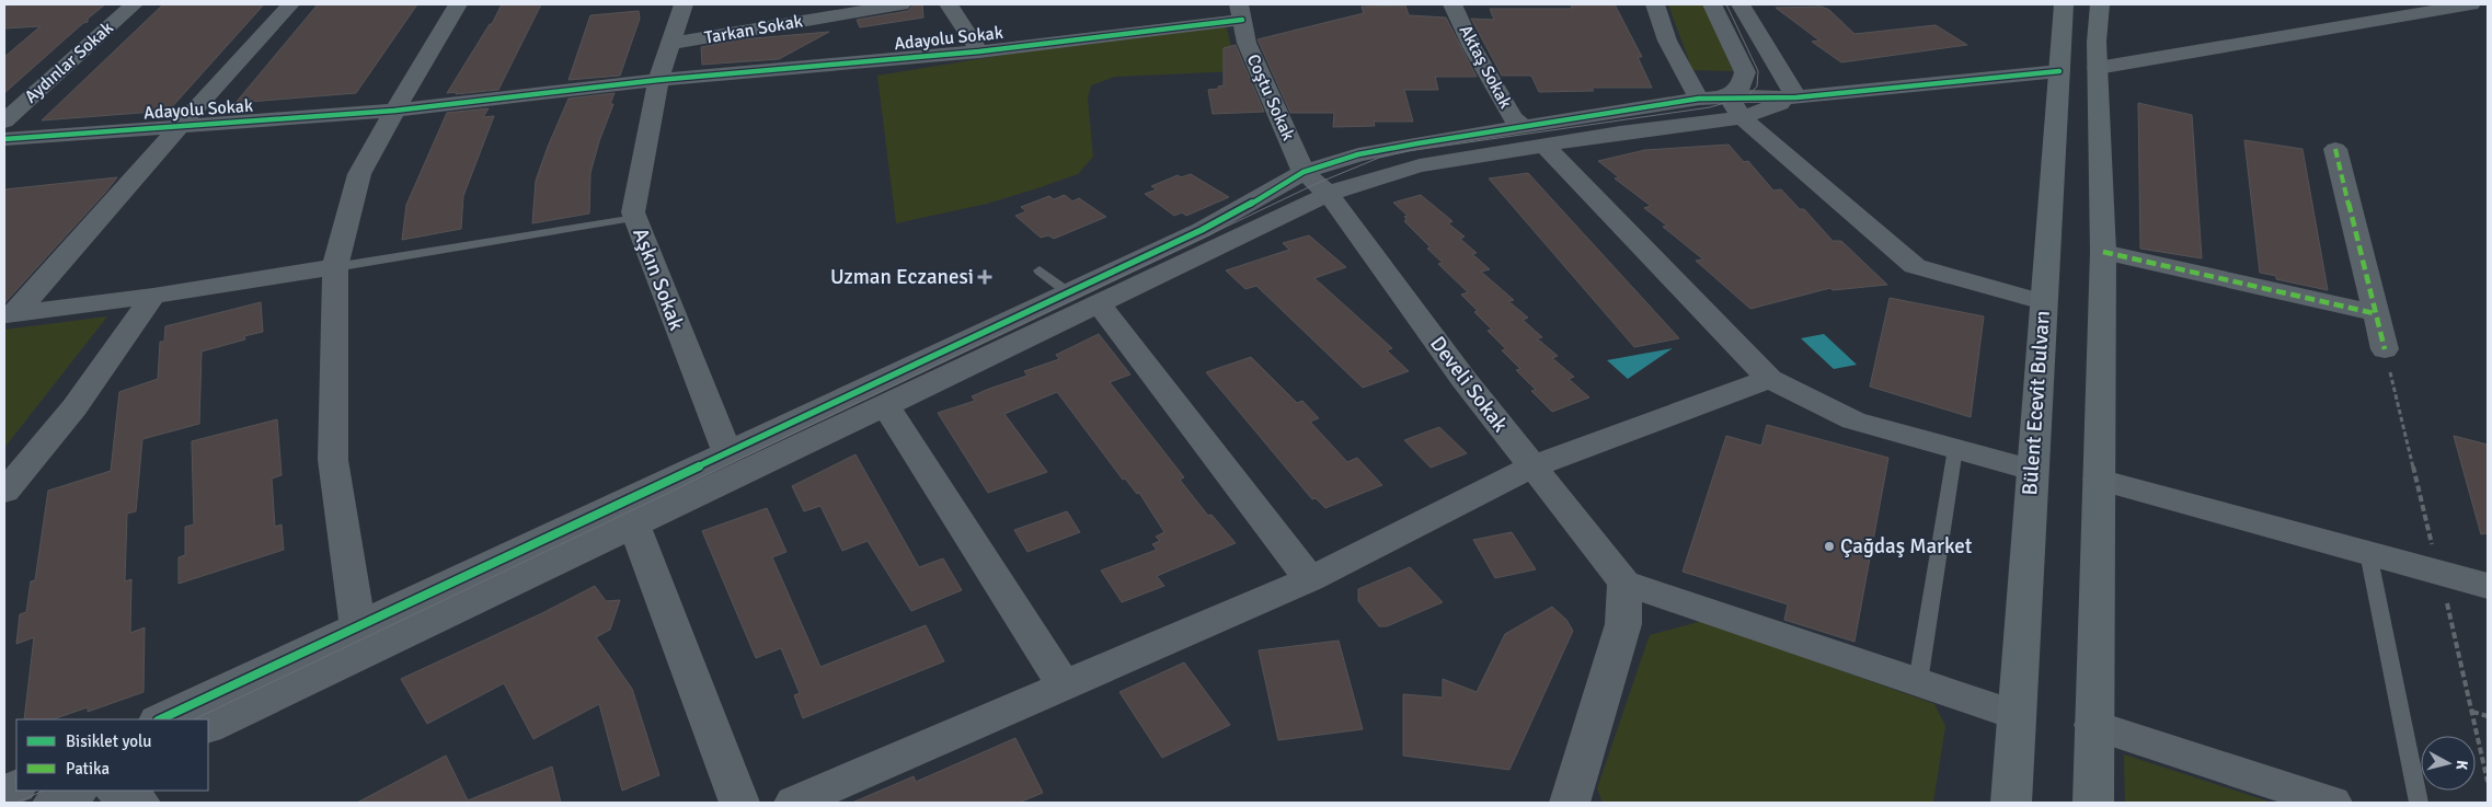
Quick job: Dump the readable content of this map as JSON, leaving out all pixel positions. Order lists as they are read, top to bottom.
{
  "streets": {
    "main road": ["Bülent Ecevit Bulvarı"],
    "street": [
      "Tarkan Sokak",
      "Adayolu Sokak",
      "Aydınlar Sokak",
      "Aktaş Sokak",
      "Coştu Sokak",
      "Aşkın Sokak",
      "Develi Sokak"
    ]
  },
  "crossings": [
    ["Tarkan Sokak", "Aşkın Sokak"],
    ["Adayolu Sokak", "Coştu Sokak"],
    ["Adayolu Sokak", "Aşkın Sokak"],
    ["Coştu Sokak", "Develi Sokak"]
  ],
  "places": {
    "health": ["Uzman Eczanesi"],
    "other": ["Çağdaş Market"]
  },
  "legend": ["Bisiklet yolu", "Patika"],
  "north": "right"
}
